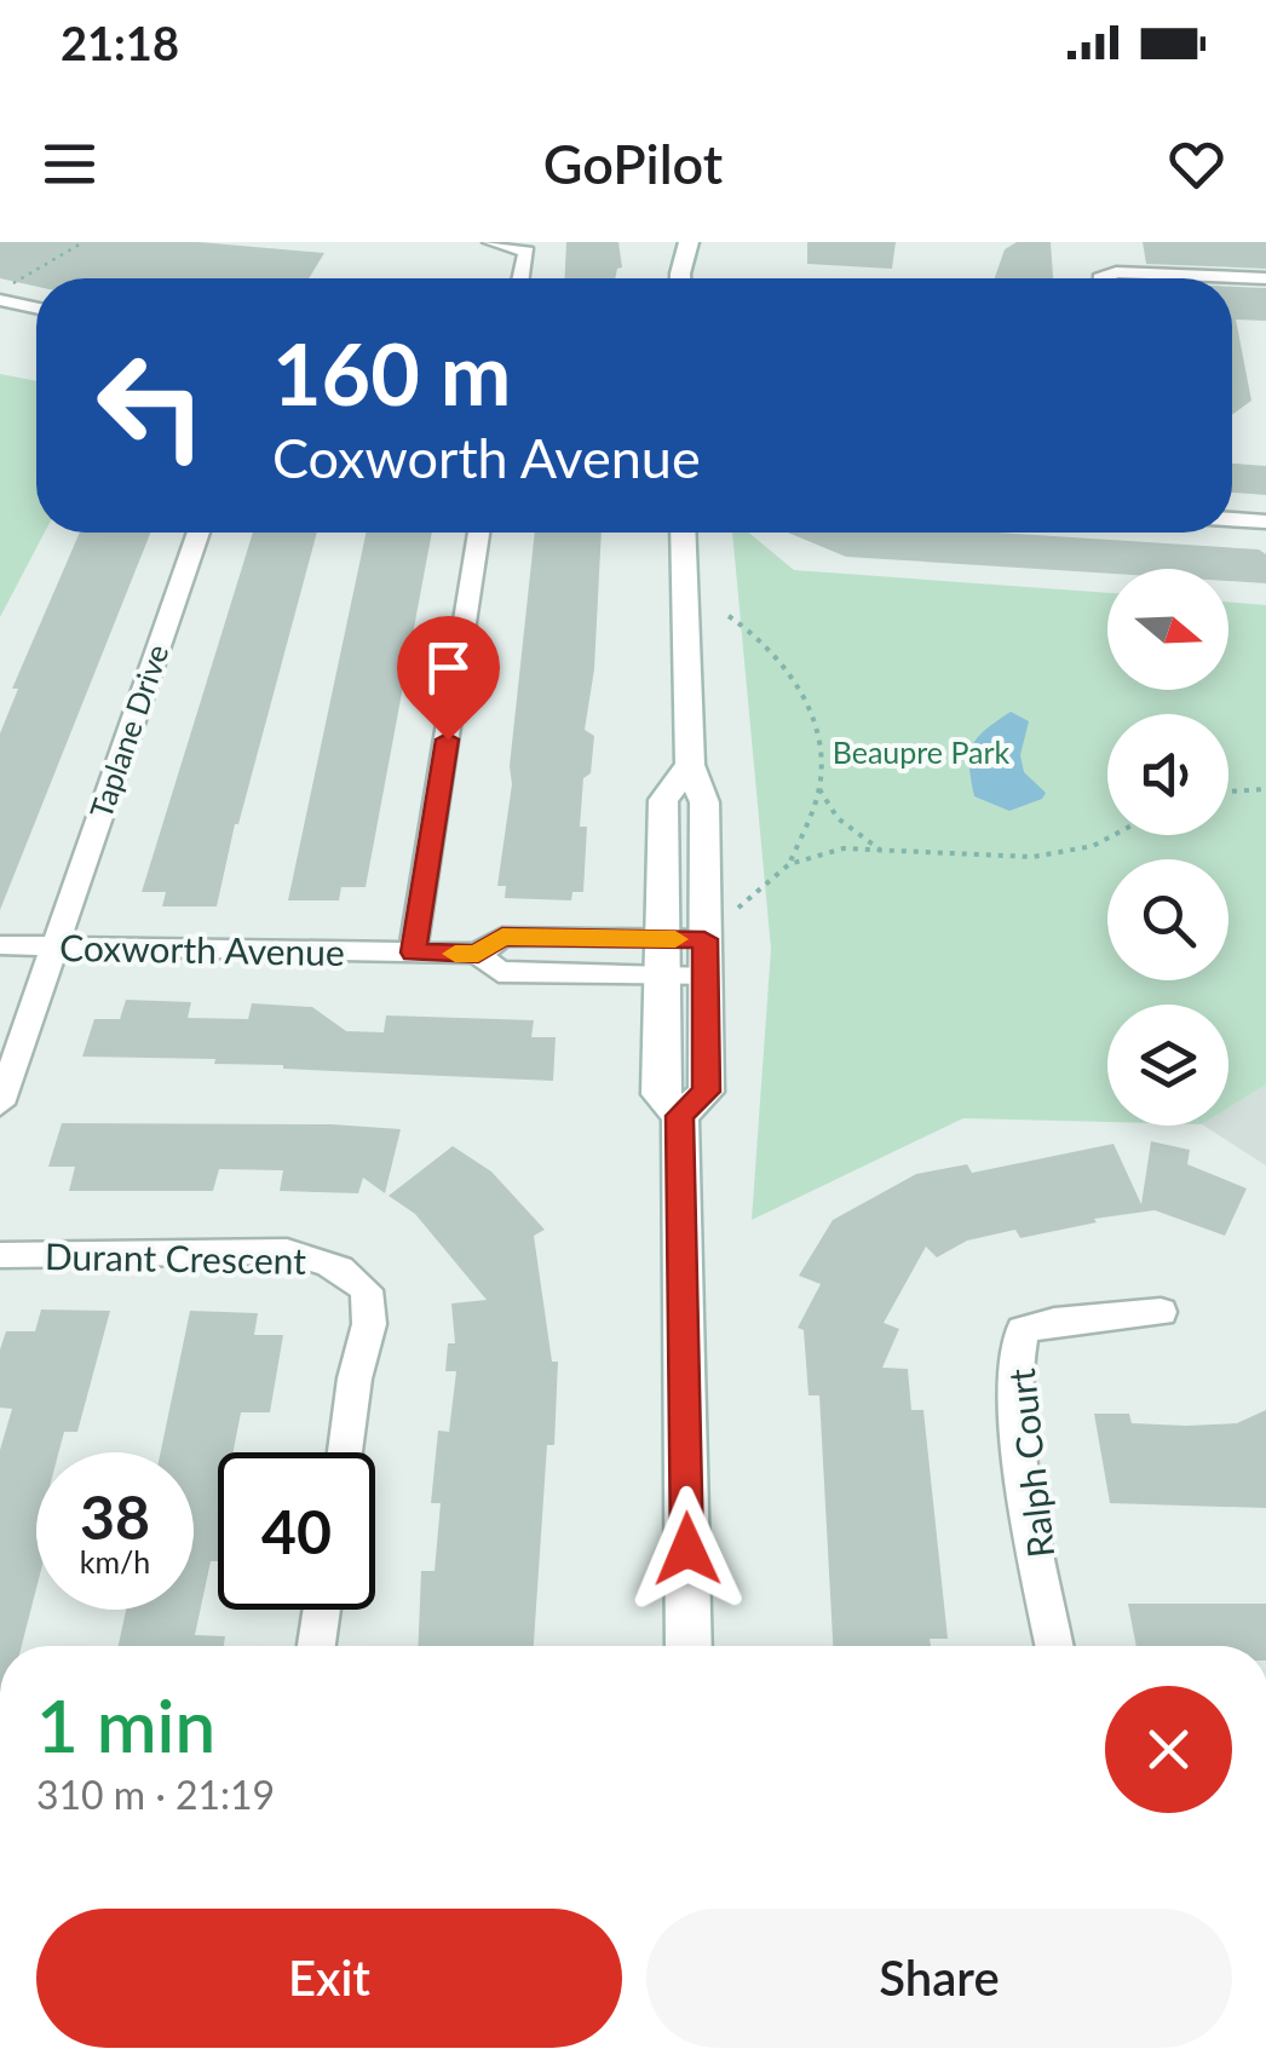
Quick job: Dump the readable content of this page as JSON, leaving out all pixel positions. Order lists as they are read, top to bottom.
{
  "streets": {
    "street": [
      "Taplane Drive",
      "Coxworth Avenue",
      "Durant Crescent",
      "Ralph Court"
    ]
  },
  "crossings": [
    ["Taplane Drive", "Coxworth Avenue"]
  ],
  "parks": ["Beaupre Park"],
  "north": "right",
  "page": {
    "status": "21:18",
    "header": "GoPilot",
    "turn": ["160 m", "Coxworth Avenue"],
    "speed": "38 km/h",
    "limit": "40",
    "heading": ["1 min", "310 m · 21:19"],
    "buttons": ["Exit", "Share"]
  }
}
